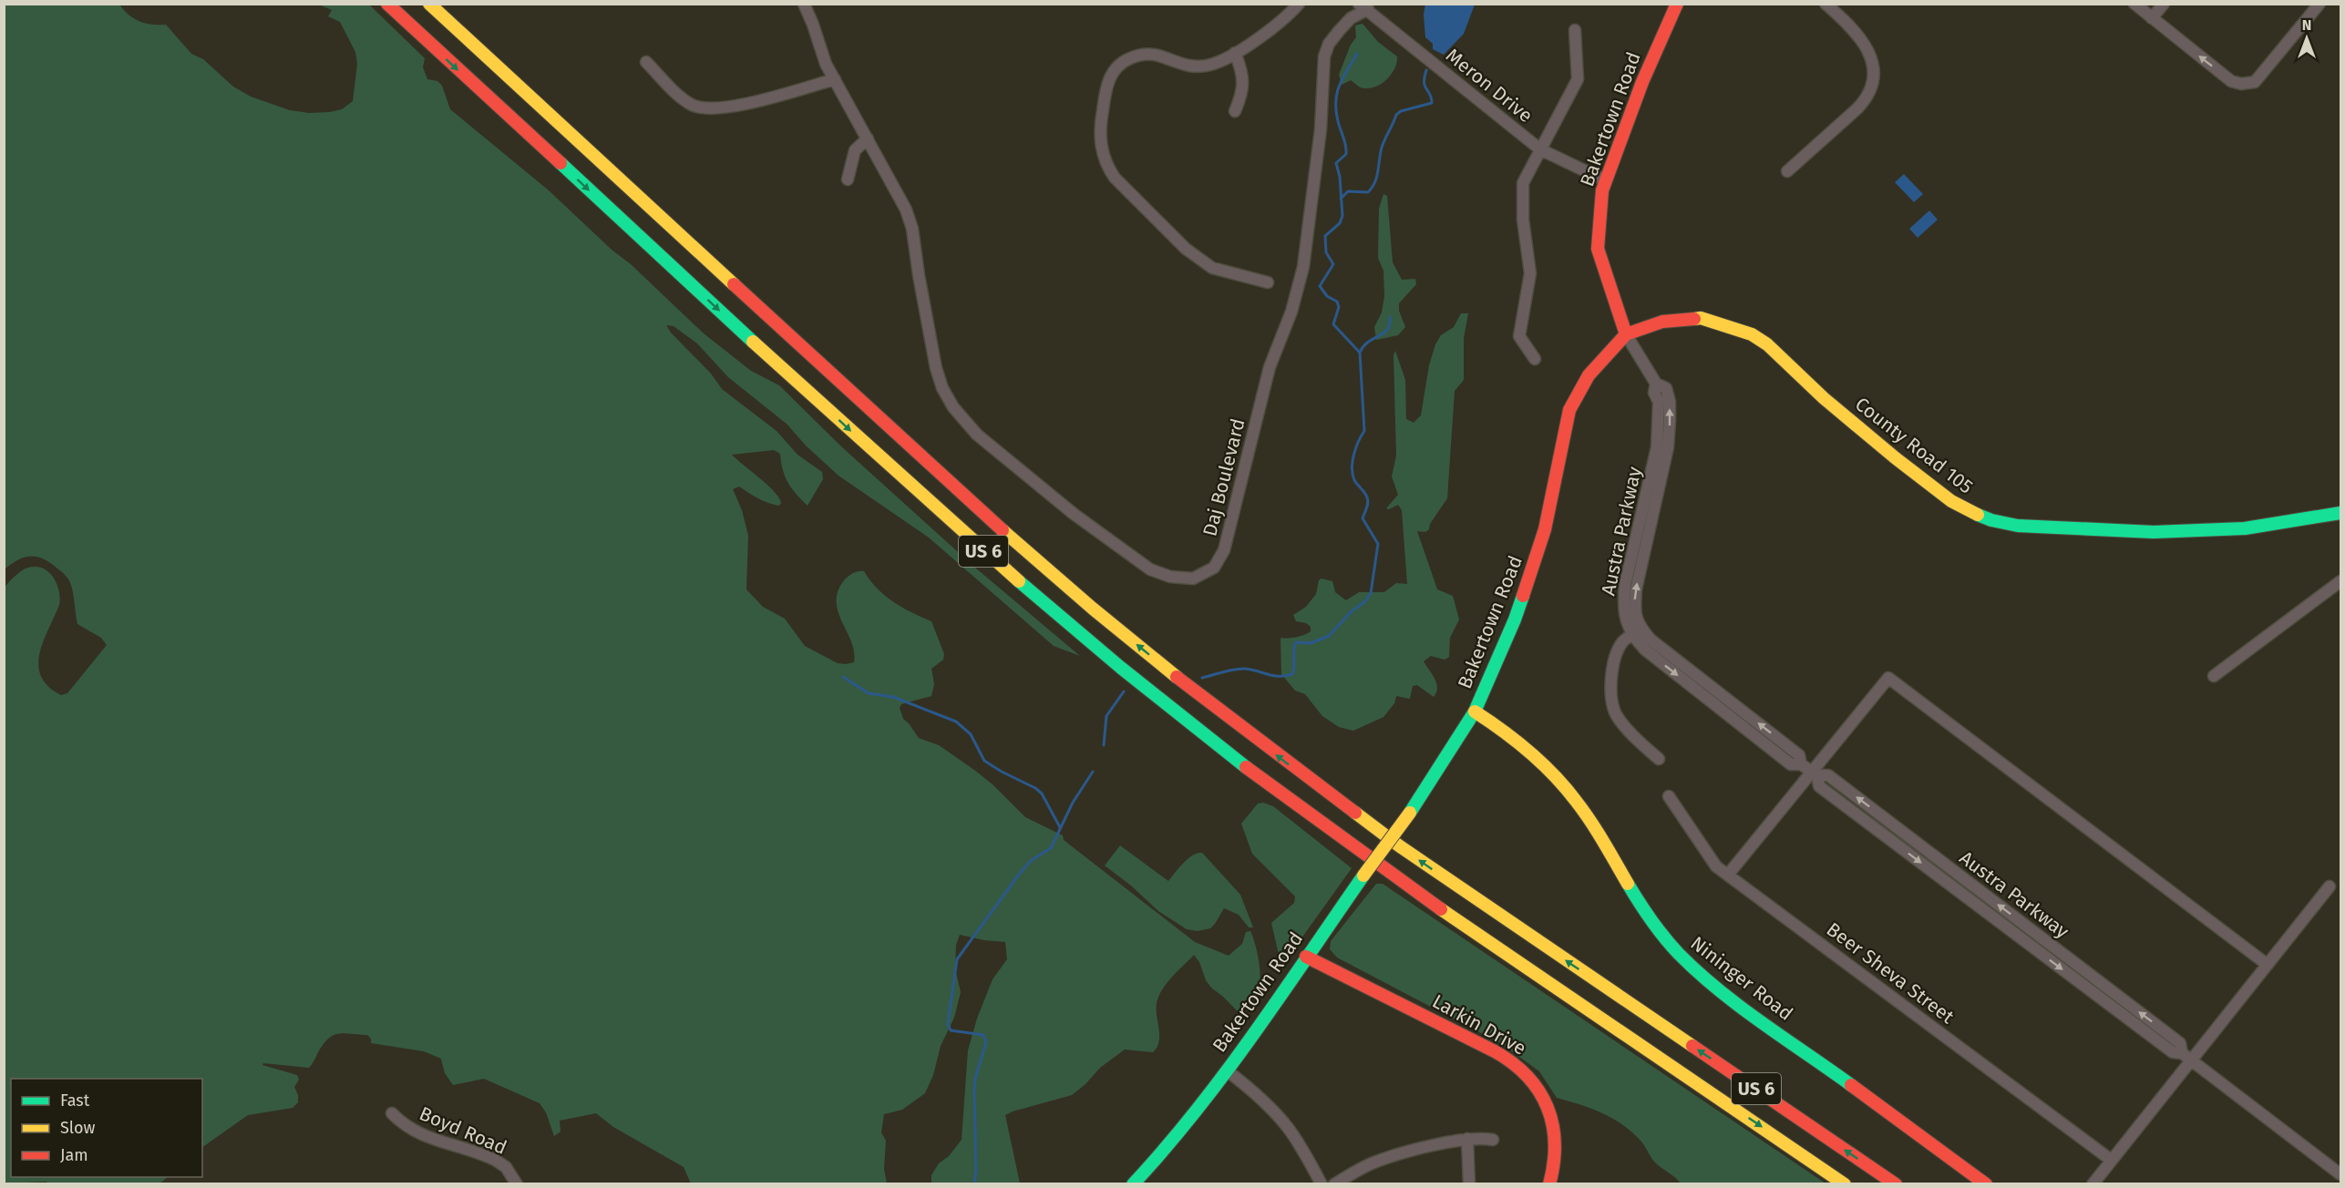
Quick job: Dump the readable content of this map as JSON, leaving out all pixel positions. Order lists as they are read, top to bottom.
{
  "streets": {
    "main road": [
      "Bakertown Road",
      "County Road 105",
      "US 6",
      "Nininger Road",
      "Larkin Drive"
    ],
    "street": [
      "Meron Drive",
      "Daj Boulevard",
      "Austra Parkway",
      "Beer Sheva Street",
      "Boyd Road"
    ]
  },
  "crossings": [
    ["Meron Drive", "Bakertown Road"],
    ["Meron Drive", "Daj Boulevard"],
    ["Bakertown Road", "County Road 105"],
    ["Bakertown Road", "Austra Parkway"],
    ["Bakertown Road", "Nininger Road"],
    ["Bakertown Road", "Larkin Drive"],
    ["County Road 105", "Austra Parkway"]
  ],
  "legend": ["Fast", "Slow", "Jam"],
  "north": "top"
}
